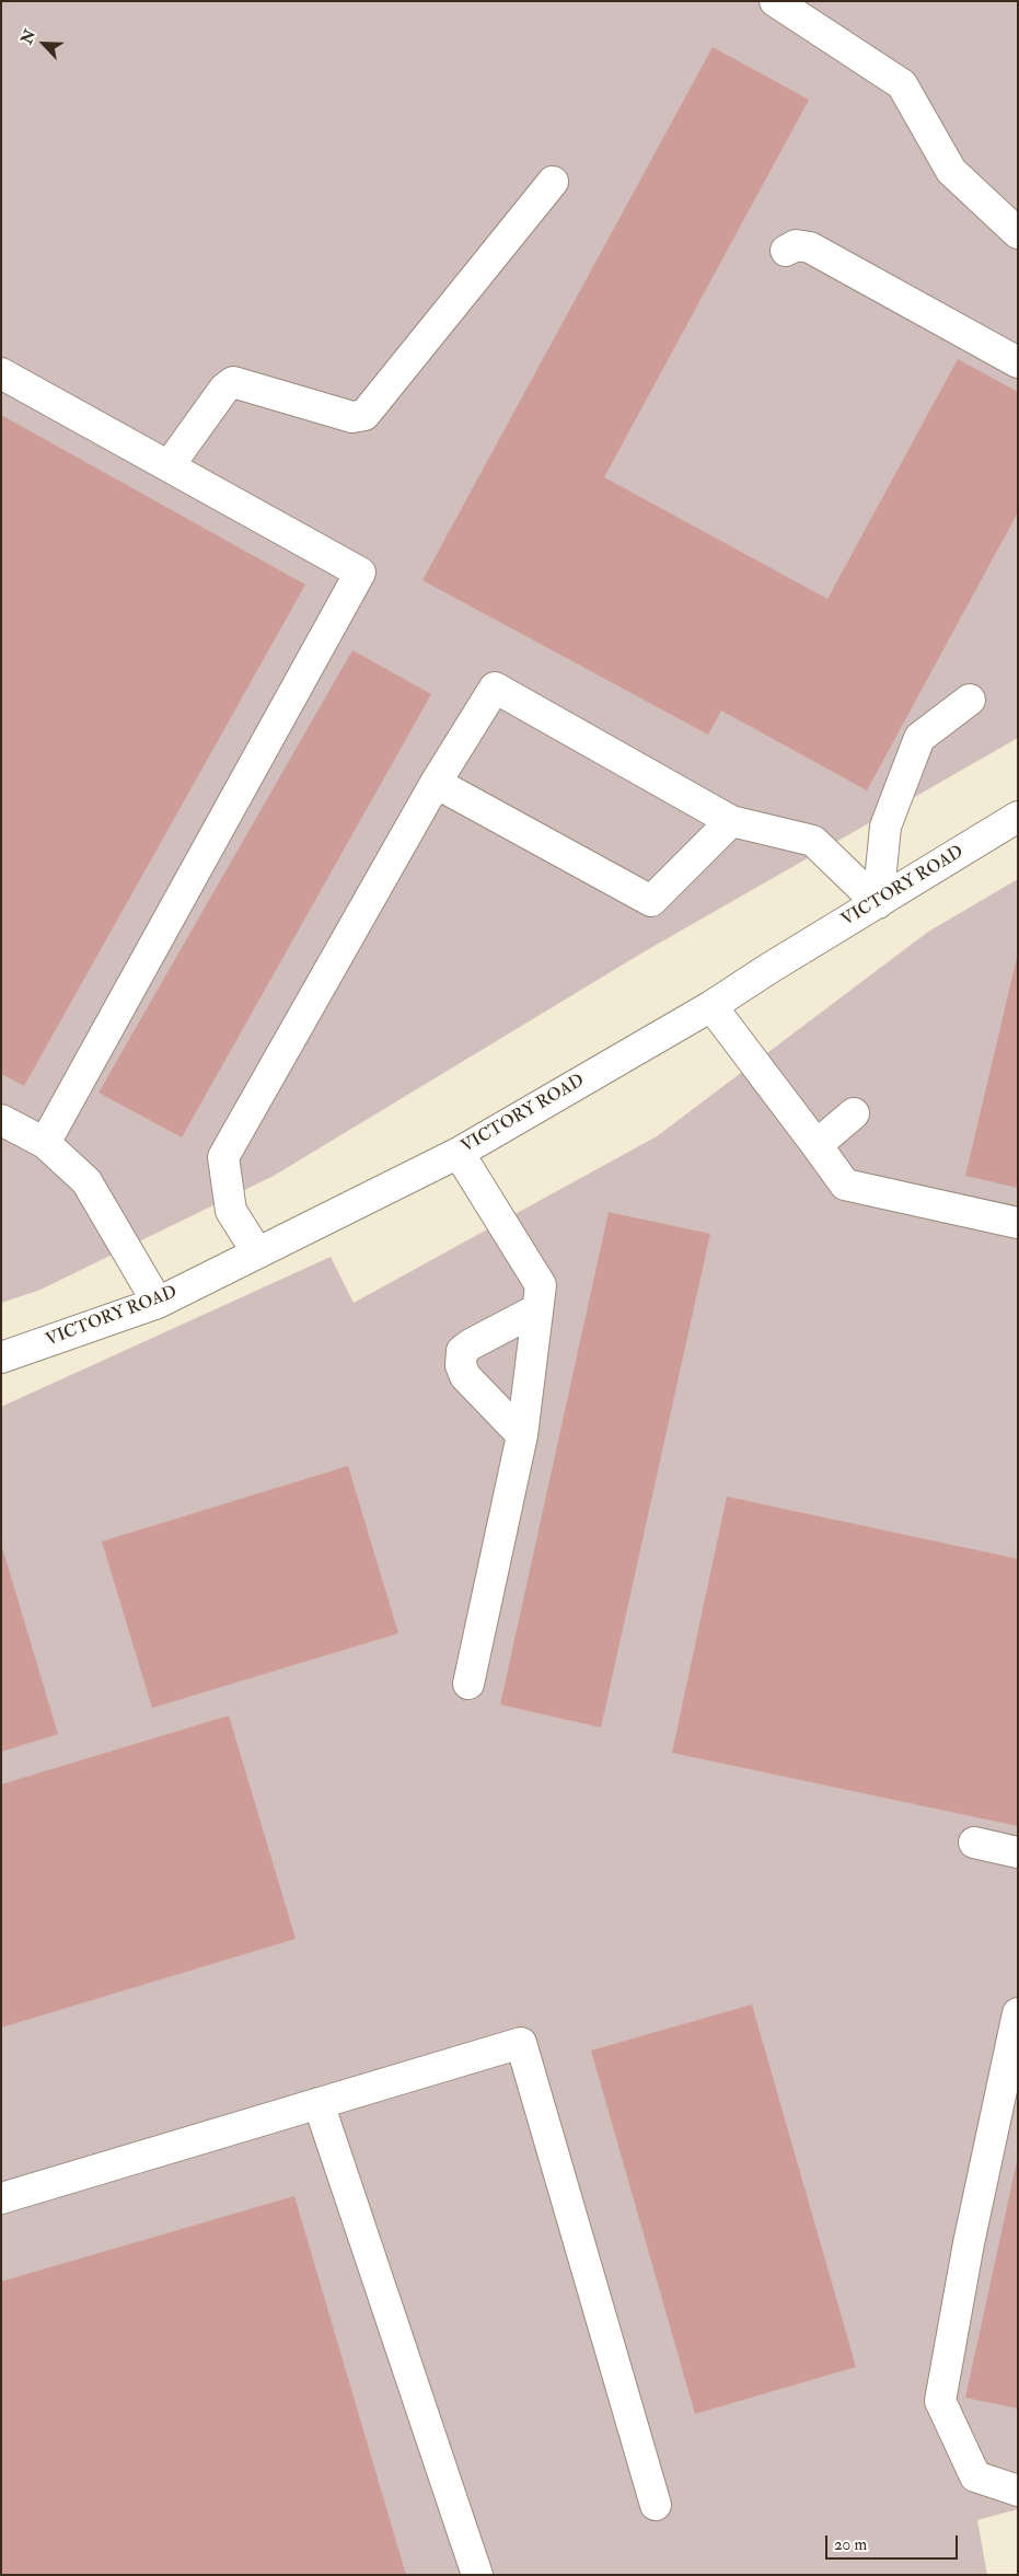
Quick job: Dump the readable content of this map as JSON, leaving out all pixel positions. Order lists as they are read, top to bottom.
{
  "streets": {
    "street": ["VICTORY ROAD"]
  },
  "scale_bar": "20 m",
  "north": "top left"
}
